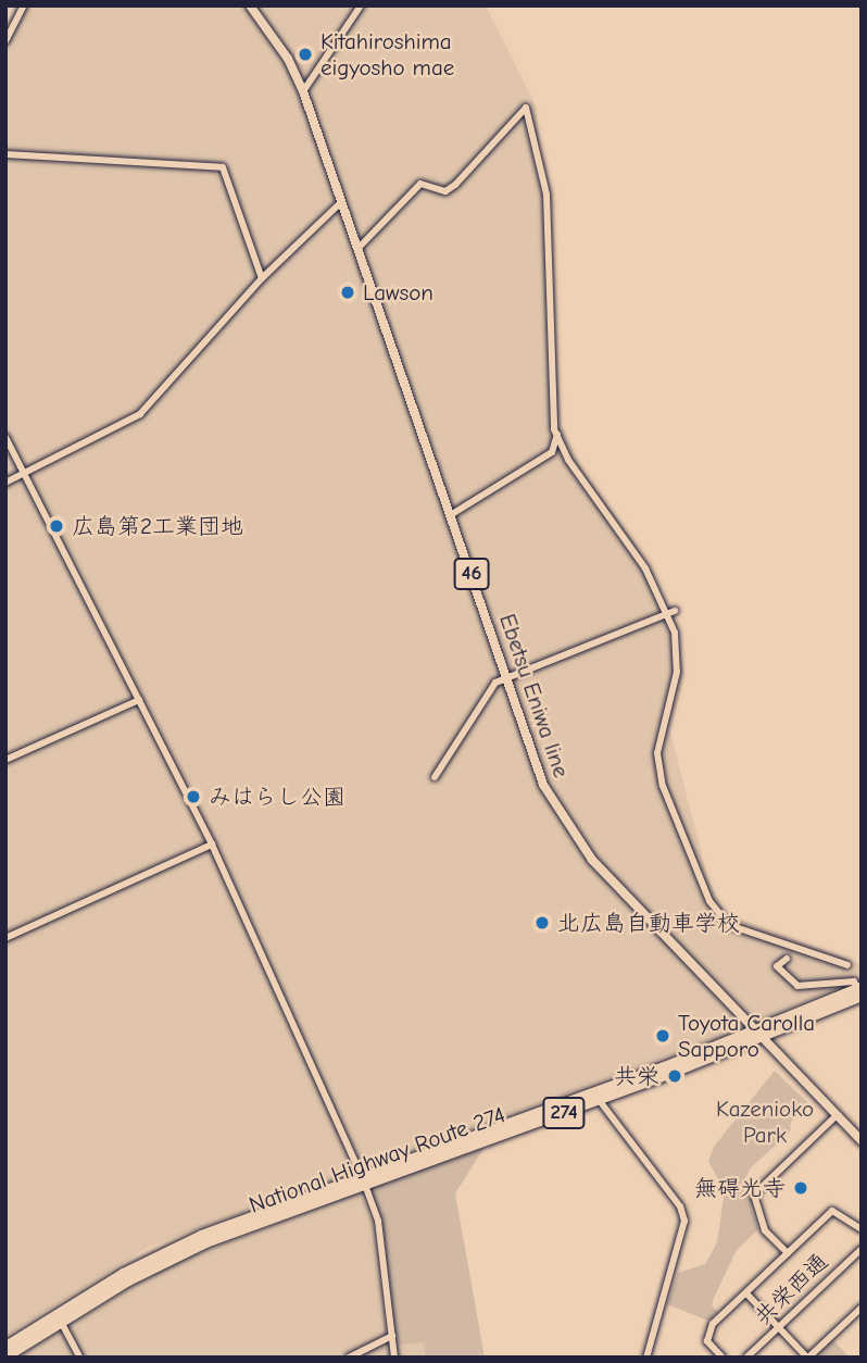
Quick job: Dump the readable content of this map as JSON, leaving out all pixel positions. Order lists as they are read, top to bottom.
{
  "streets": {
    "highway": ["274", "National Highway Route 274"],
    "main road": ["46", "Ebetsu Eniwa line"],
    "street": ["共栄西通"]
  },
  "crossings": [
    ["Ebetsu Eniwa line", "National Highway Route 274"]
  ],
  "parks": ["Kazenioko Park"],
  "places": [
    "Kitahiroshima eigyosho mae",
    "Lawson",
    "広島第2工業団地",
    "みはらし公園",
    "北広島自動車学校",
    "Toyota Carolla Sapporo",
    "共栄",
    "無碍光寺"
  ]
}
